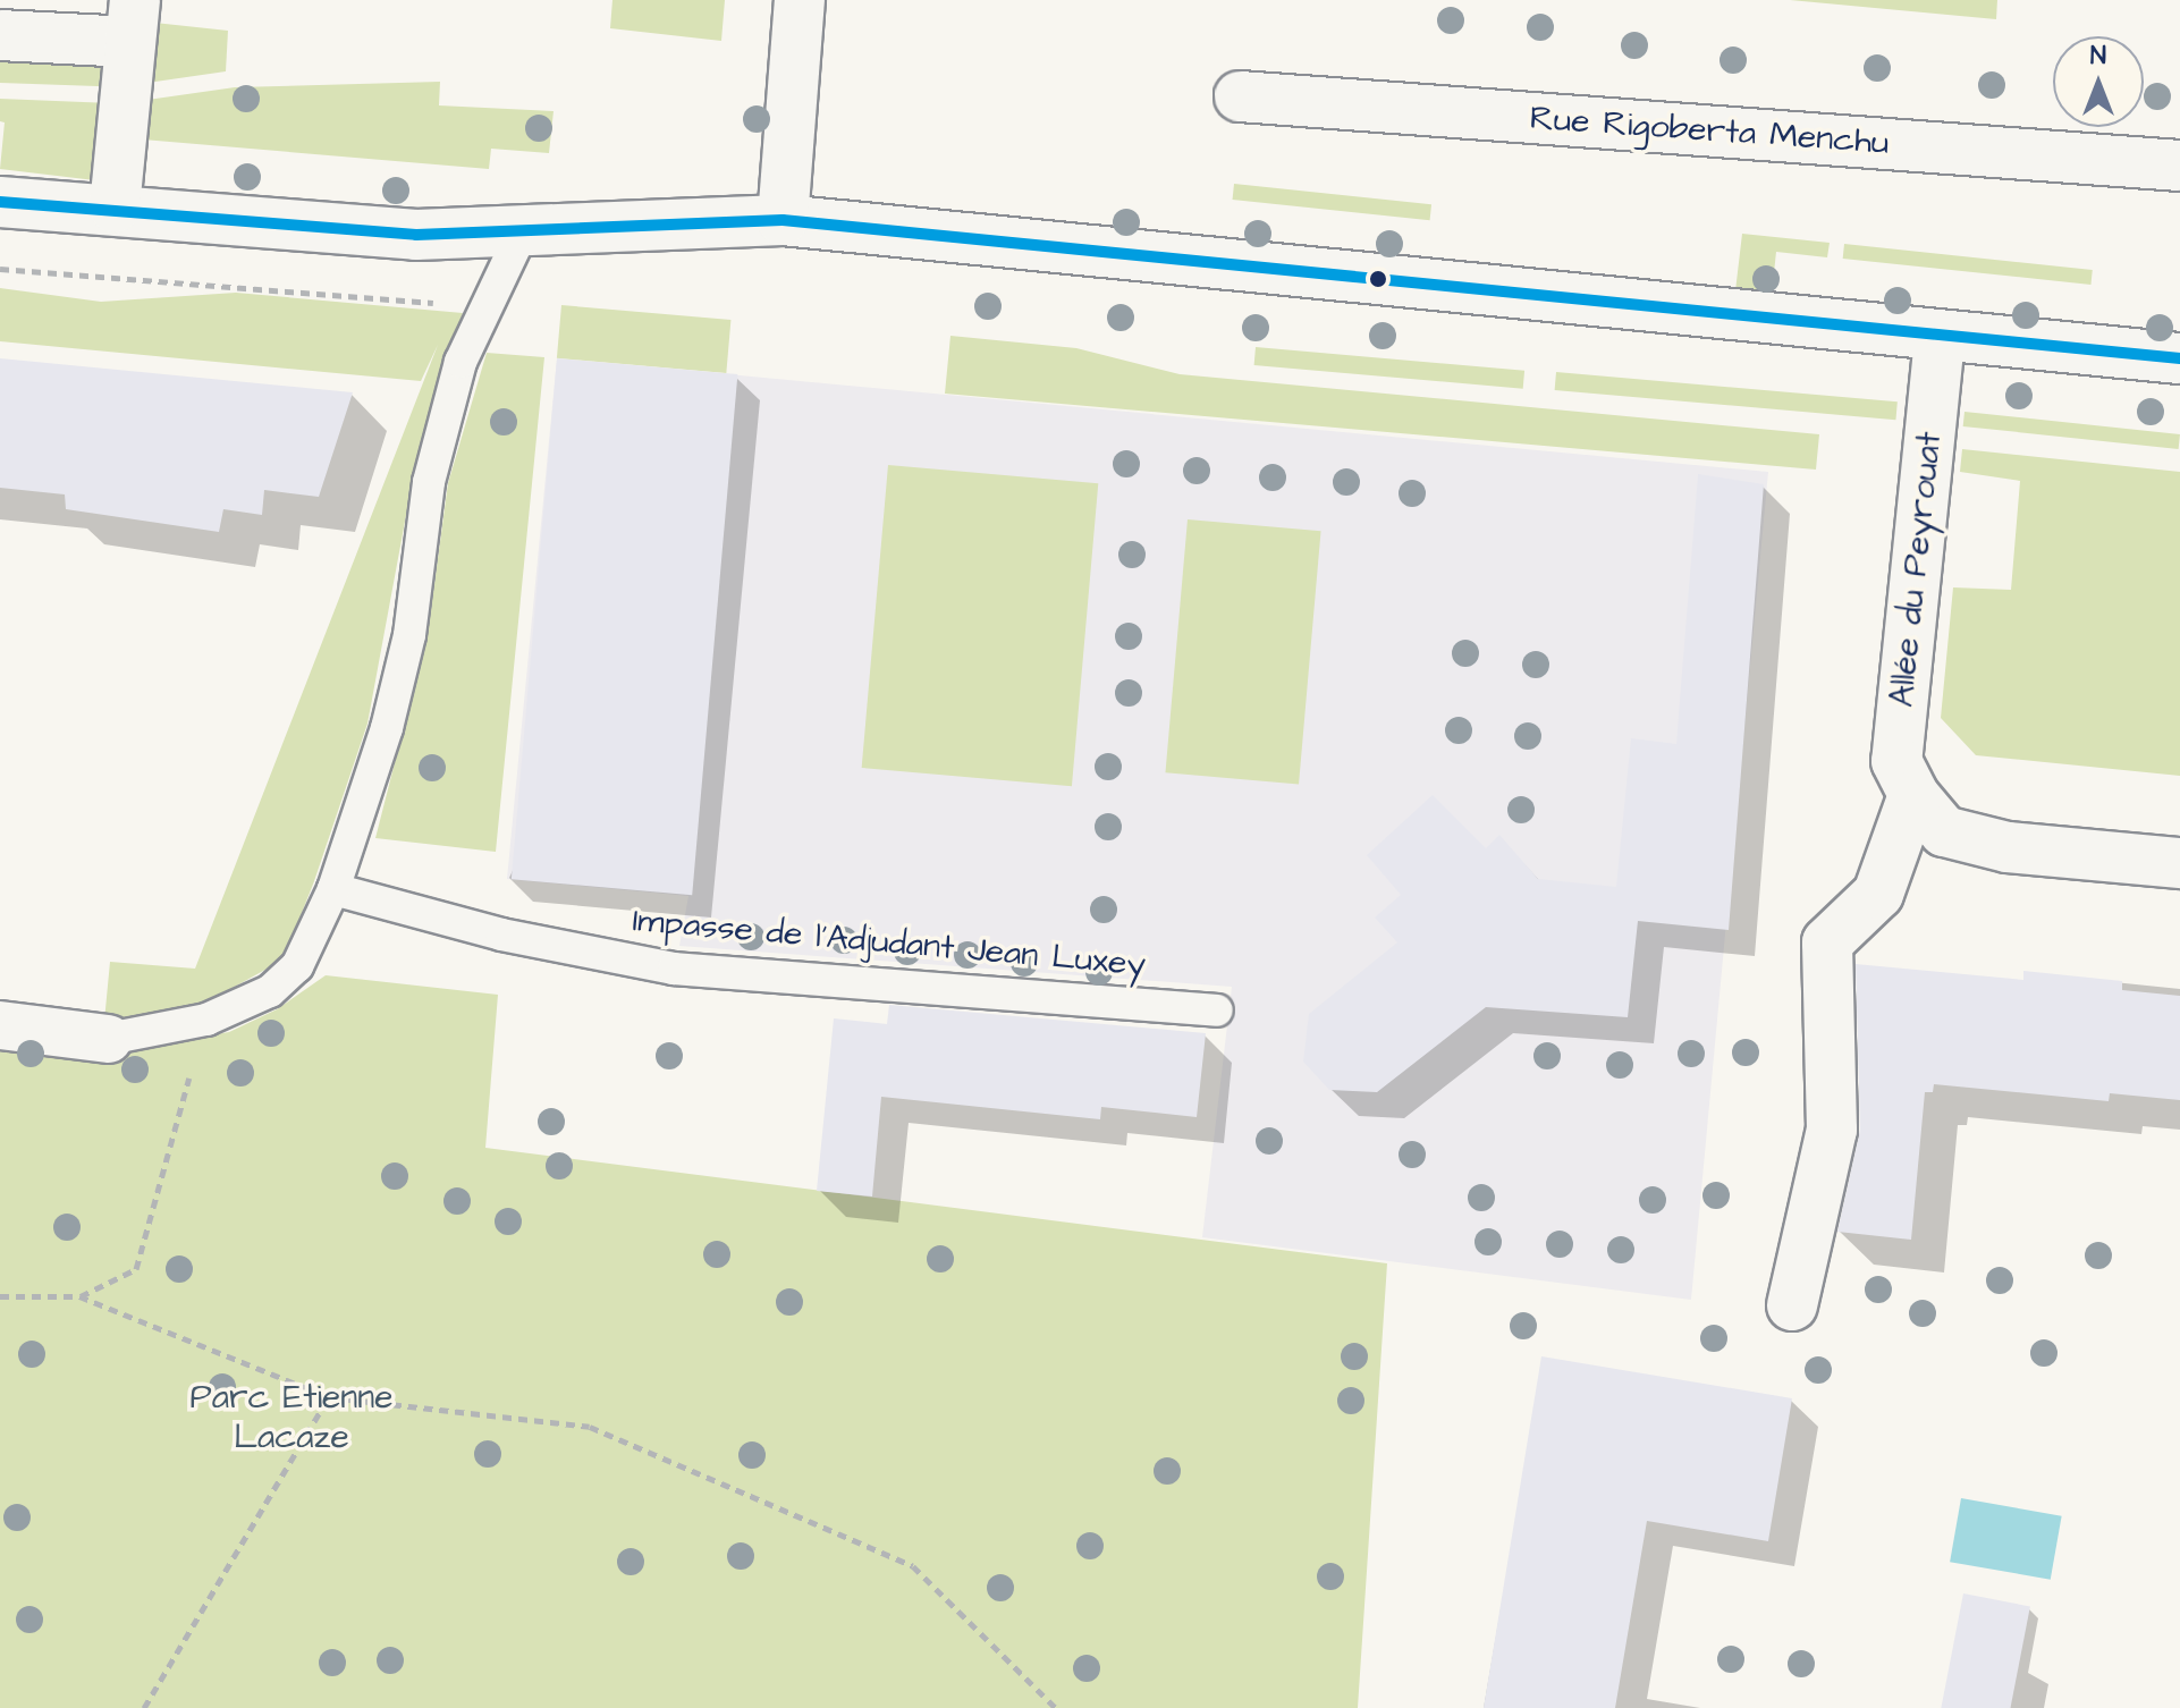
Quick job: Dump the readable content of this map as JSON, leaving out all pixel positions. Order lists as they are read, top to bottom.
{
  "streets": {
    "street": ["Rue Rigoberta Menchu", "Allée du Peyrouat"],
    "lane": ["Impasse de l'Adjudant Jean Luxey"]
  },
  "parks": ["Parc Etienne Lacaze"],
  "north": "top"
}
